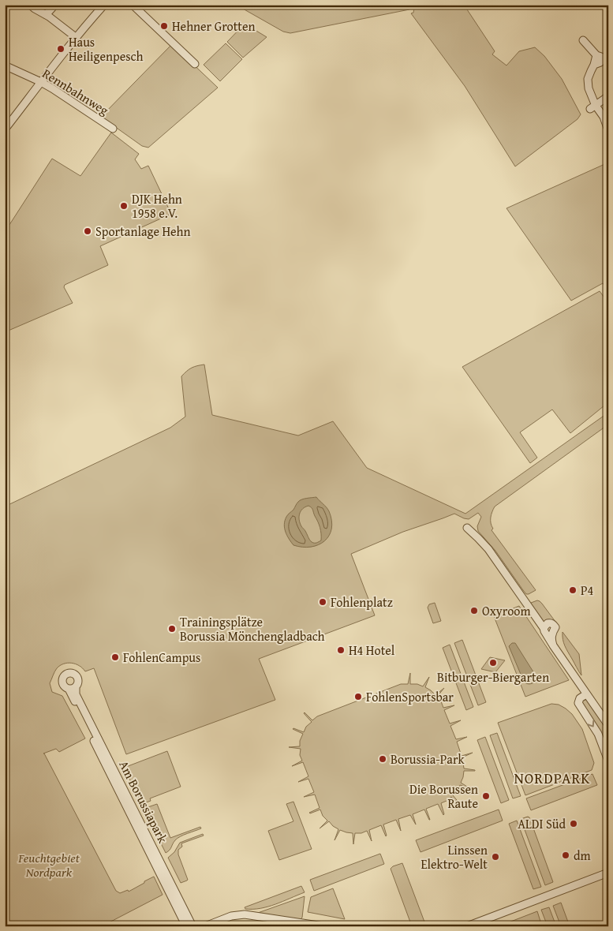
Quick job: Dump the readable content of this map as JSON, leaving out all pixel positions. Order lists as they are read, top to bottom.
{
  "streets": {
    "street": ["Rennbahnweg", "Am Borussiapark"]
  },
  "districts": ["NORDPARK"],
  "parks": ["Feuchtgebiet Nordpark"],
  "places": [
    "Hehner Grotten",
    "Haus Heiligenpesch",
    "DJK Hehn 1958 e.V.",
    "Sportanlage Hehn",
    "P4",
    "Fohlenplatz",
    "Oxyroom",
    "Trainingsplätze Borussia Mönchengladbach",
    "H4 Hotel",
    "FohlenCampus",
    "Bitburger-Biergarten",
    "FohlenSportsbar",
    "Borussia-Park",
    "Die Borussen Raute",
    "ALDI Süd",
    "dm",
    "Linssen Elektro-Welt"
  ]
}
